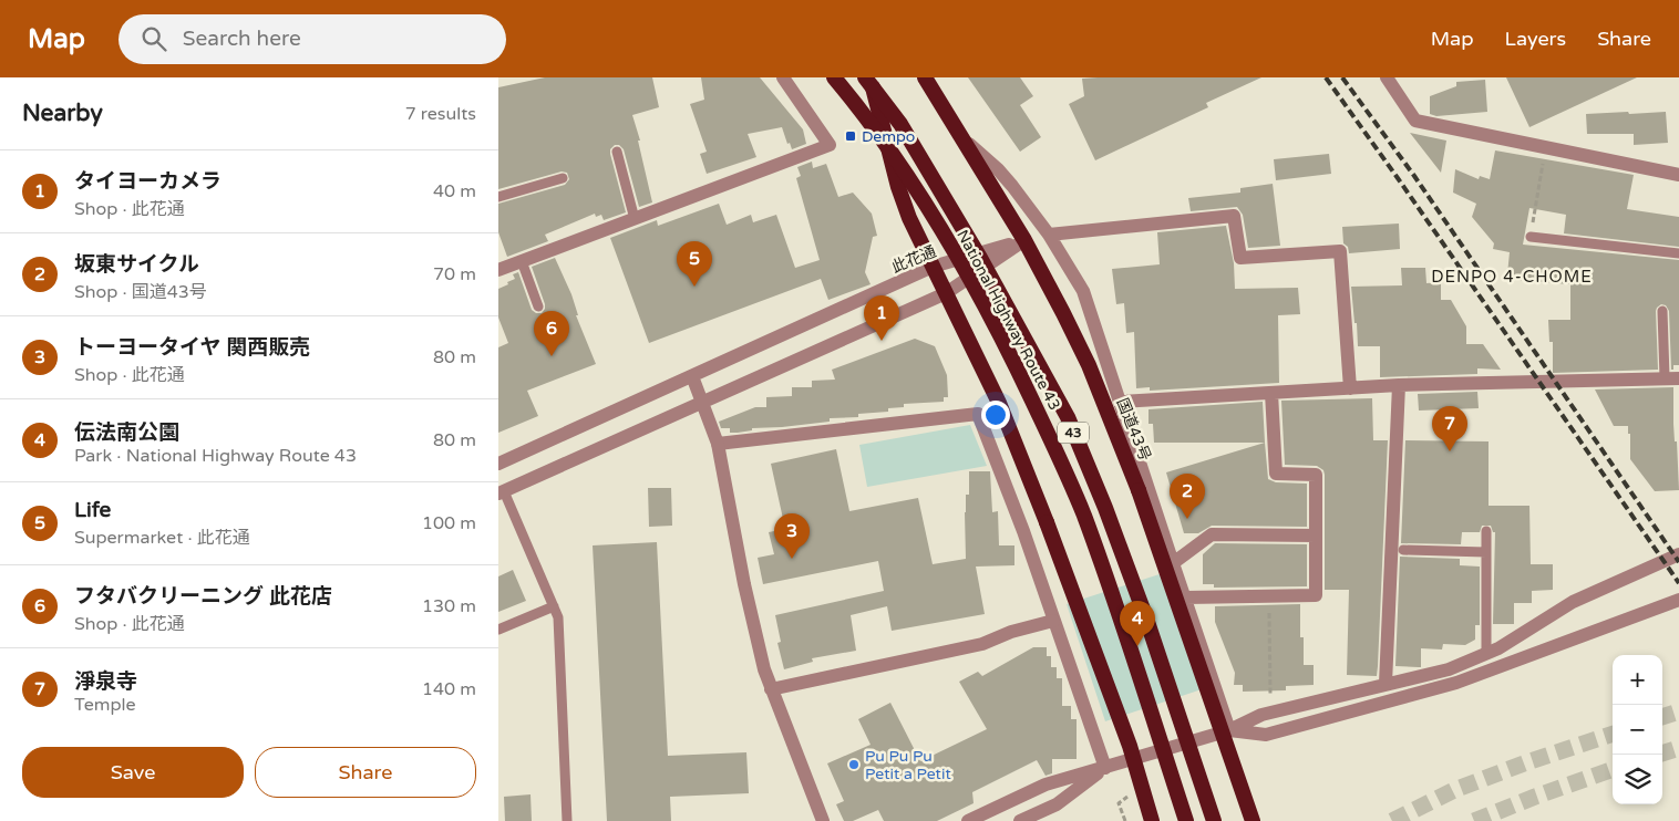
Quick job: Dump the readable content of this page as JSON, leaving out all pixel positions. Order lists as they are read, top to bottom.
{
  "streets": {
    "highway": ["National Highway Route 43", "国道43号", "43"],
    "street": ["此花通"]
  },
  "crossings": [
    ["此花通", "国道43号"]
  ],
  "districts": ["DENPO 4-CHOME"],
  "places": {
    "transit": ["Dempo"],
    "other": ["Pu Pu Pu Petit a Petit"]
  },
  "page": {
    "header": "Map",
    "search": "Search here",
    "nav": ["Map", "Layers", "Share"],
    "heading": ["Nearby", "7 results"],
    "list": [
      {
        "mark": "1",
        "name": "タイヨーカメラ",
        "note": "Shop · 此花通",
        "value": "40 m"
      },
      {
        "mark": "2",
        "name": "坂東サイクル",
        "note": "Shop · 国道43号",
        "value": "70 m"
      },
      {
        "mark": "3",
        "name": "トーヨータイヤ 関西販売",
        "note": "Shop · 此花通",
        "value": "80 m"
      },
      {
        "mark": "4",
        "name": "伝法南公園",
        "note": "Park · National Highway Route 43",
        "value": "80 m"
      },
      {
        "mark": "5",
        "name": "Life",
        "note": "Supermarket · 此花通",
        "value": "100 m"
      },
      {
        "mark": "6",
        "name": "フタバクリーニング 此花店",
        "note": "Shop · 此花通",
        "value": "130 m"
      },
      {
        "mark": "7",
        "name": "淨泉寺",
        "note": "Temple",
        "value": "140 m"
      }
    ],
    "pins": [
      "5",
      "1",
      "6",
      "7",
      "2",
      "3",
      "4"
    ],
    "map_buttons": ["+", "−"],
    "buttons": ["Save", "Share"]
  }
}
